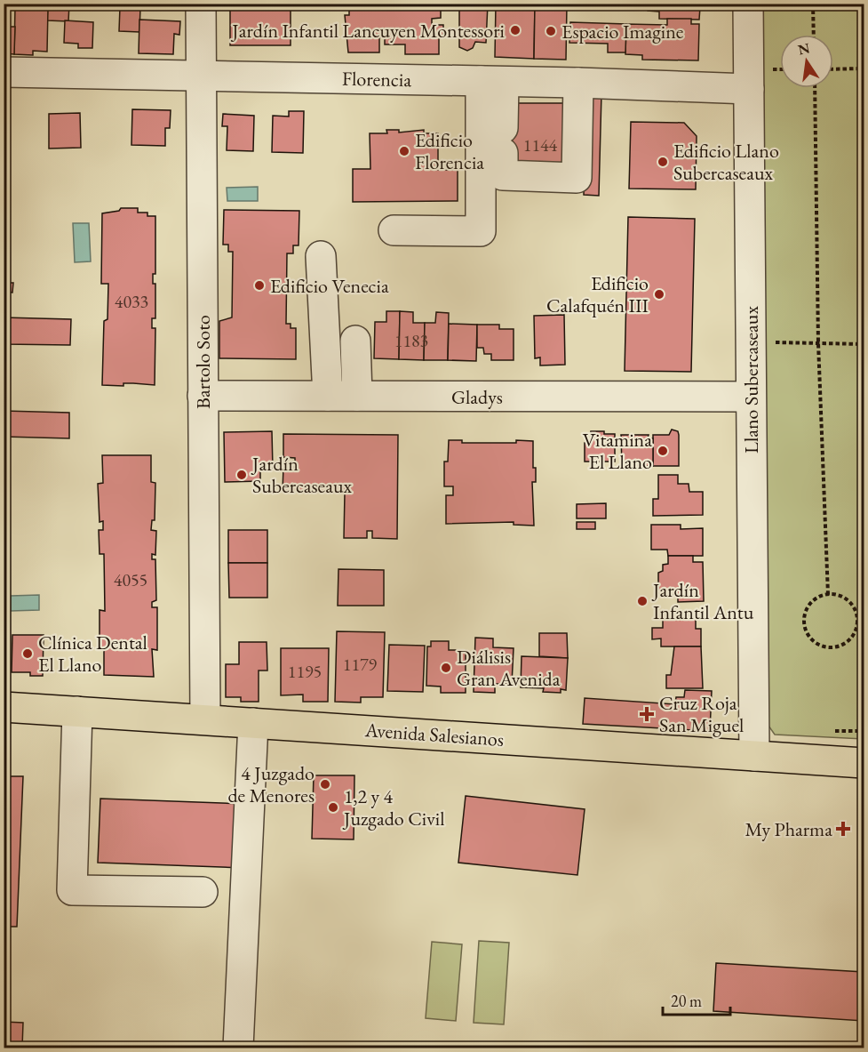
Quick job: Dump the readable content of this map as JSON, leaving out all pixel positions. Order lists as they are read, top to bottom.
{
  "streets": {
    "main road": ["Avenida Salesianos"],
    "street": [
      "Florencia",
      "Bartolo Soto",
      "Llano Subercaseaux",
      "Gladys"
    ]
  },
  "crossings": [
    ["Florencia", "Bartolo Soto"],
    ["Florencia", "Llano Subercaseaux"],
    ["Bartolo Soto", "Gladys"],
    ["Bartolo Soto", "Avenida Salesianos"],
    ["Llano Subercaseaux", "Gladys"],
    ["Llano Subercaseaux", "Avenida Salesianos"]
  ],
  "places": {
    "other": [
      "Jardín Infantil Lancuyen Montessori",
      "Espacio Imagine",
      "Edificio Florencia",
      "Edificio Llano Subercaseaux",
      "Edificio Venecia",
      "Edificio Calafquén III",
      "Vitamina El Llano",
      "Jardín Subercaseaux",
      "Jardín Infantil Antu",
      "Clínica Dental El Llano",
      "Diálisis Gran Avenida",
      "4 Juzgado de Menores",
      "1,2 y 4 Juzgado Civil"
    ],
    "health": ["Cruz Roja San Miguel", "My Pharma"]
  },
  "house_numbers": [
    "1144",
    "4033",
    "1183",
    "4055",
    "1179",
    "1195"
  ],
  "scale_bar": "20 m",
  "north": "top"
}
